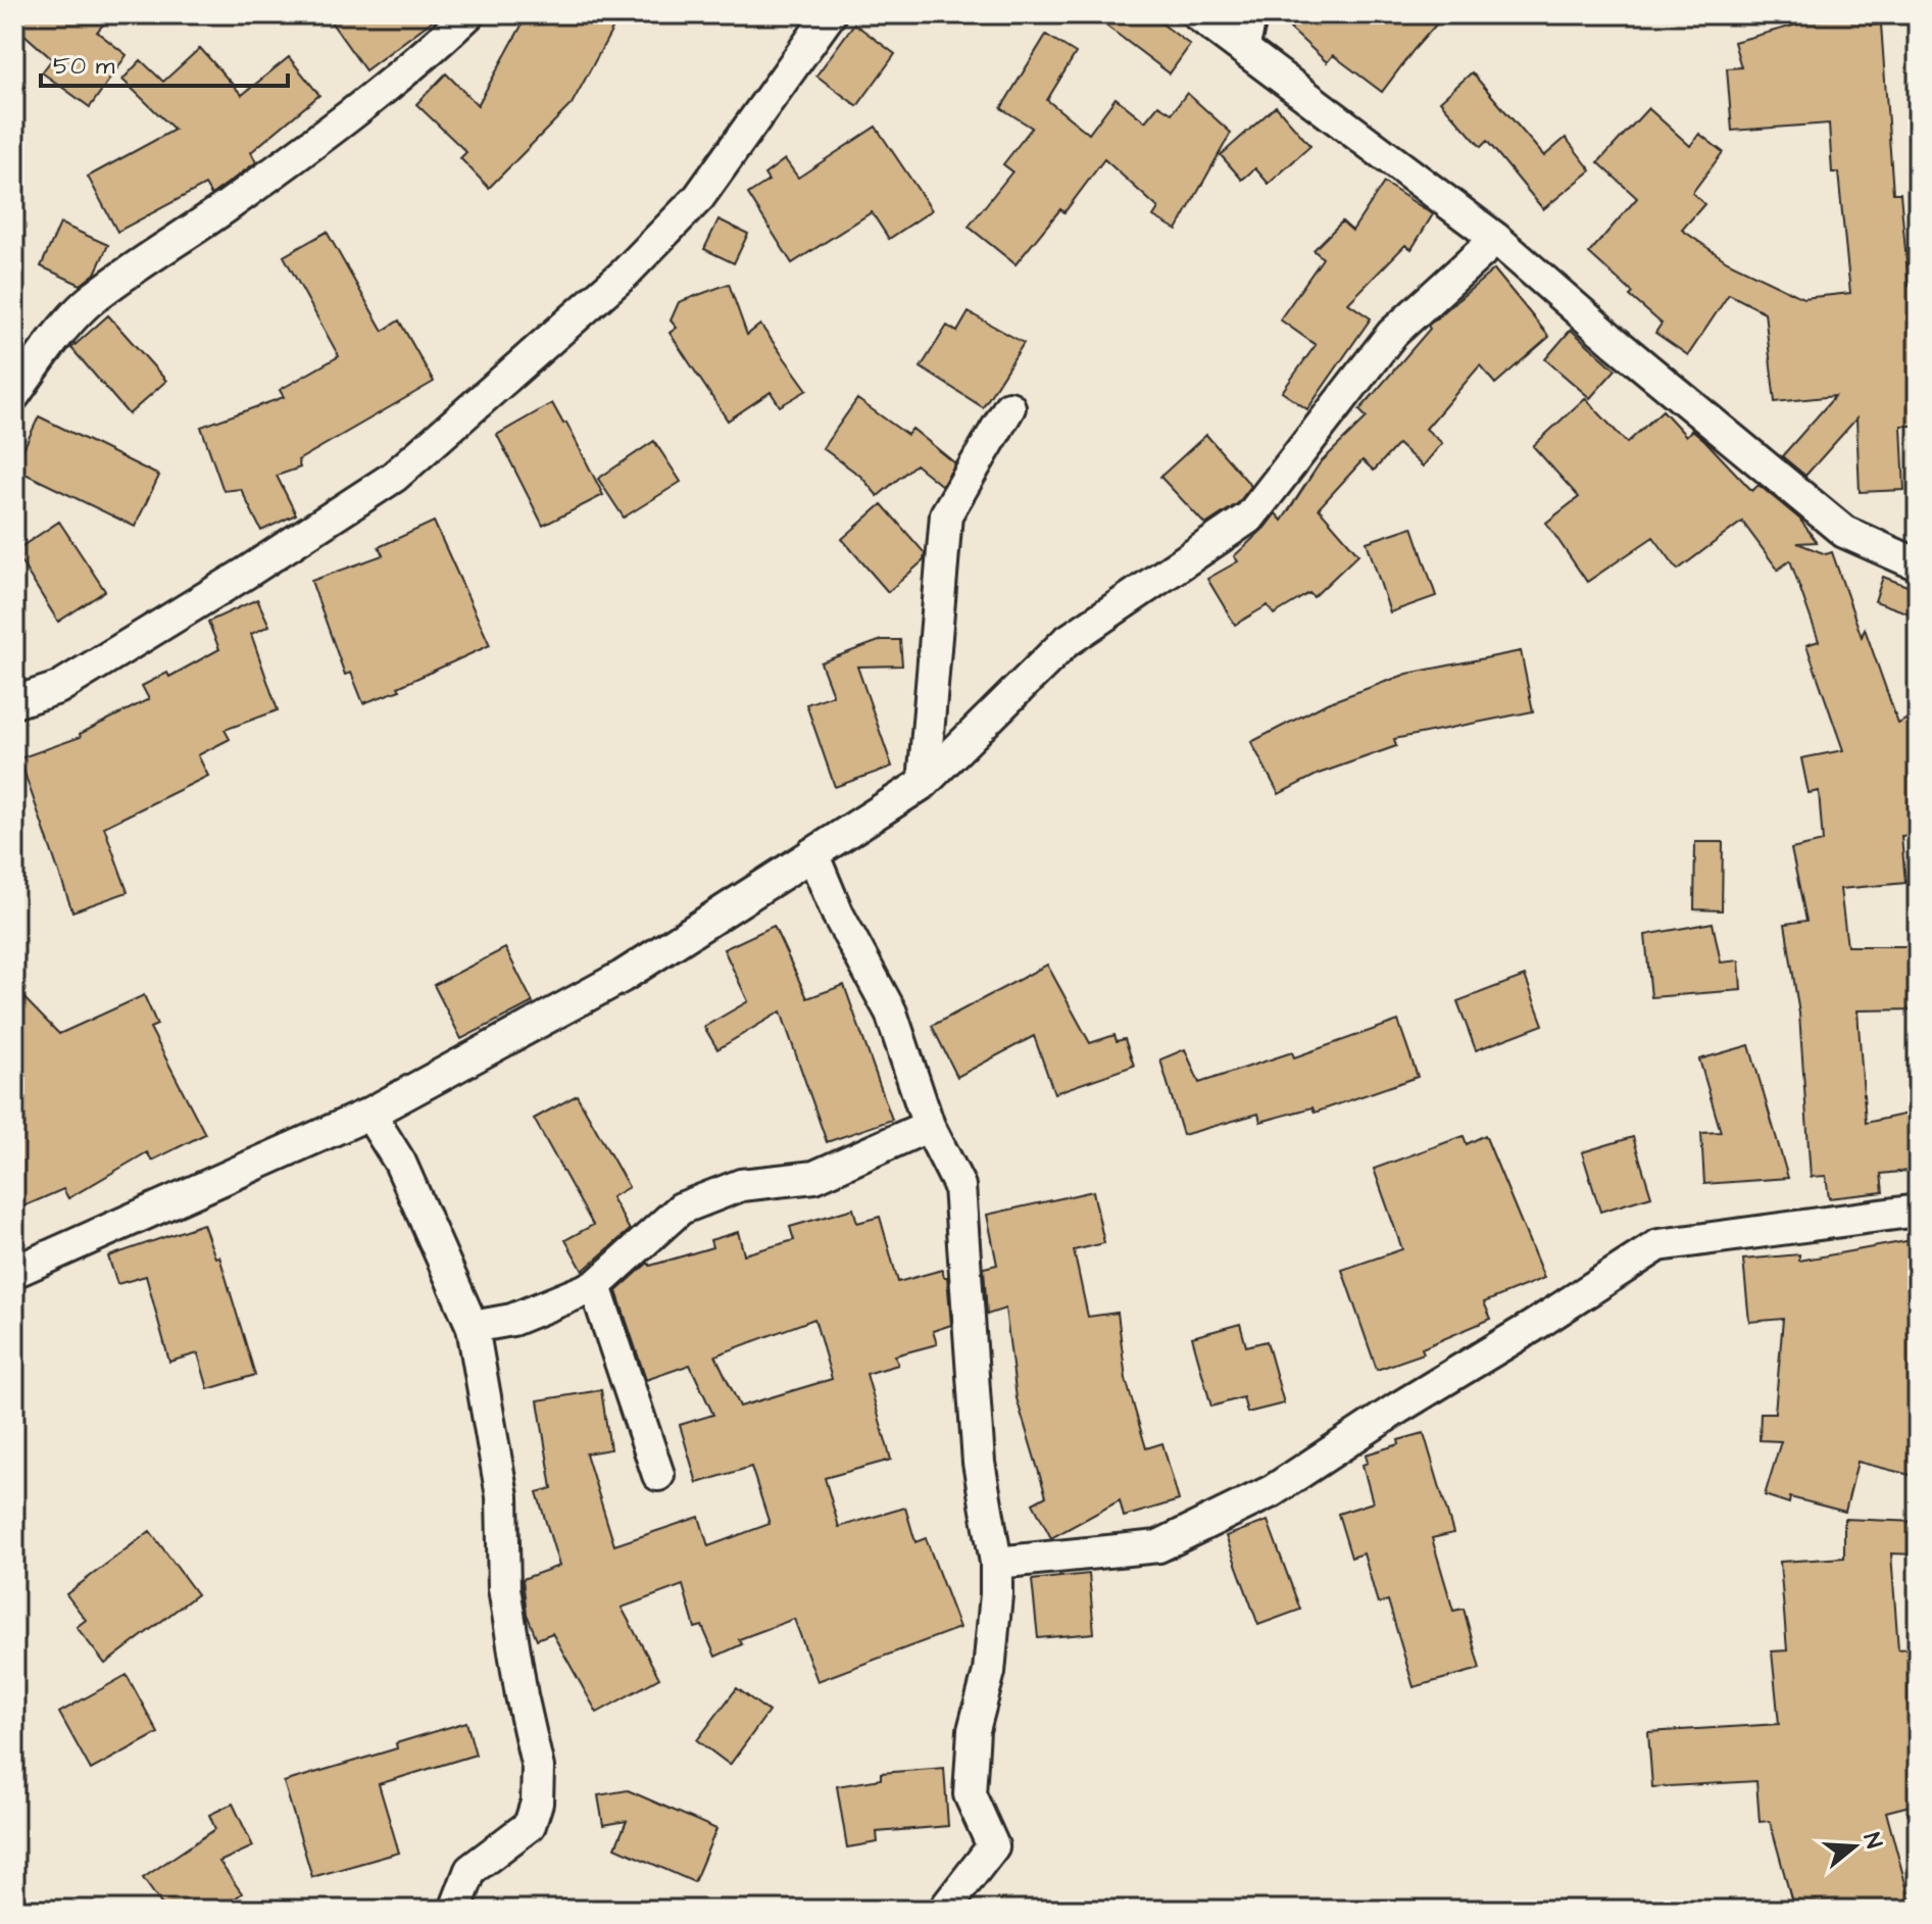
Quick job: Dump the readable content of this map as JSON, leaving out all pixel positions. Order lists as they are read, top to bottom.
{
  "scale_bar": "50 m",
  "north": "right"
}
